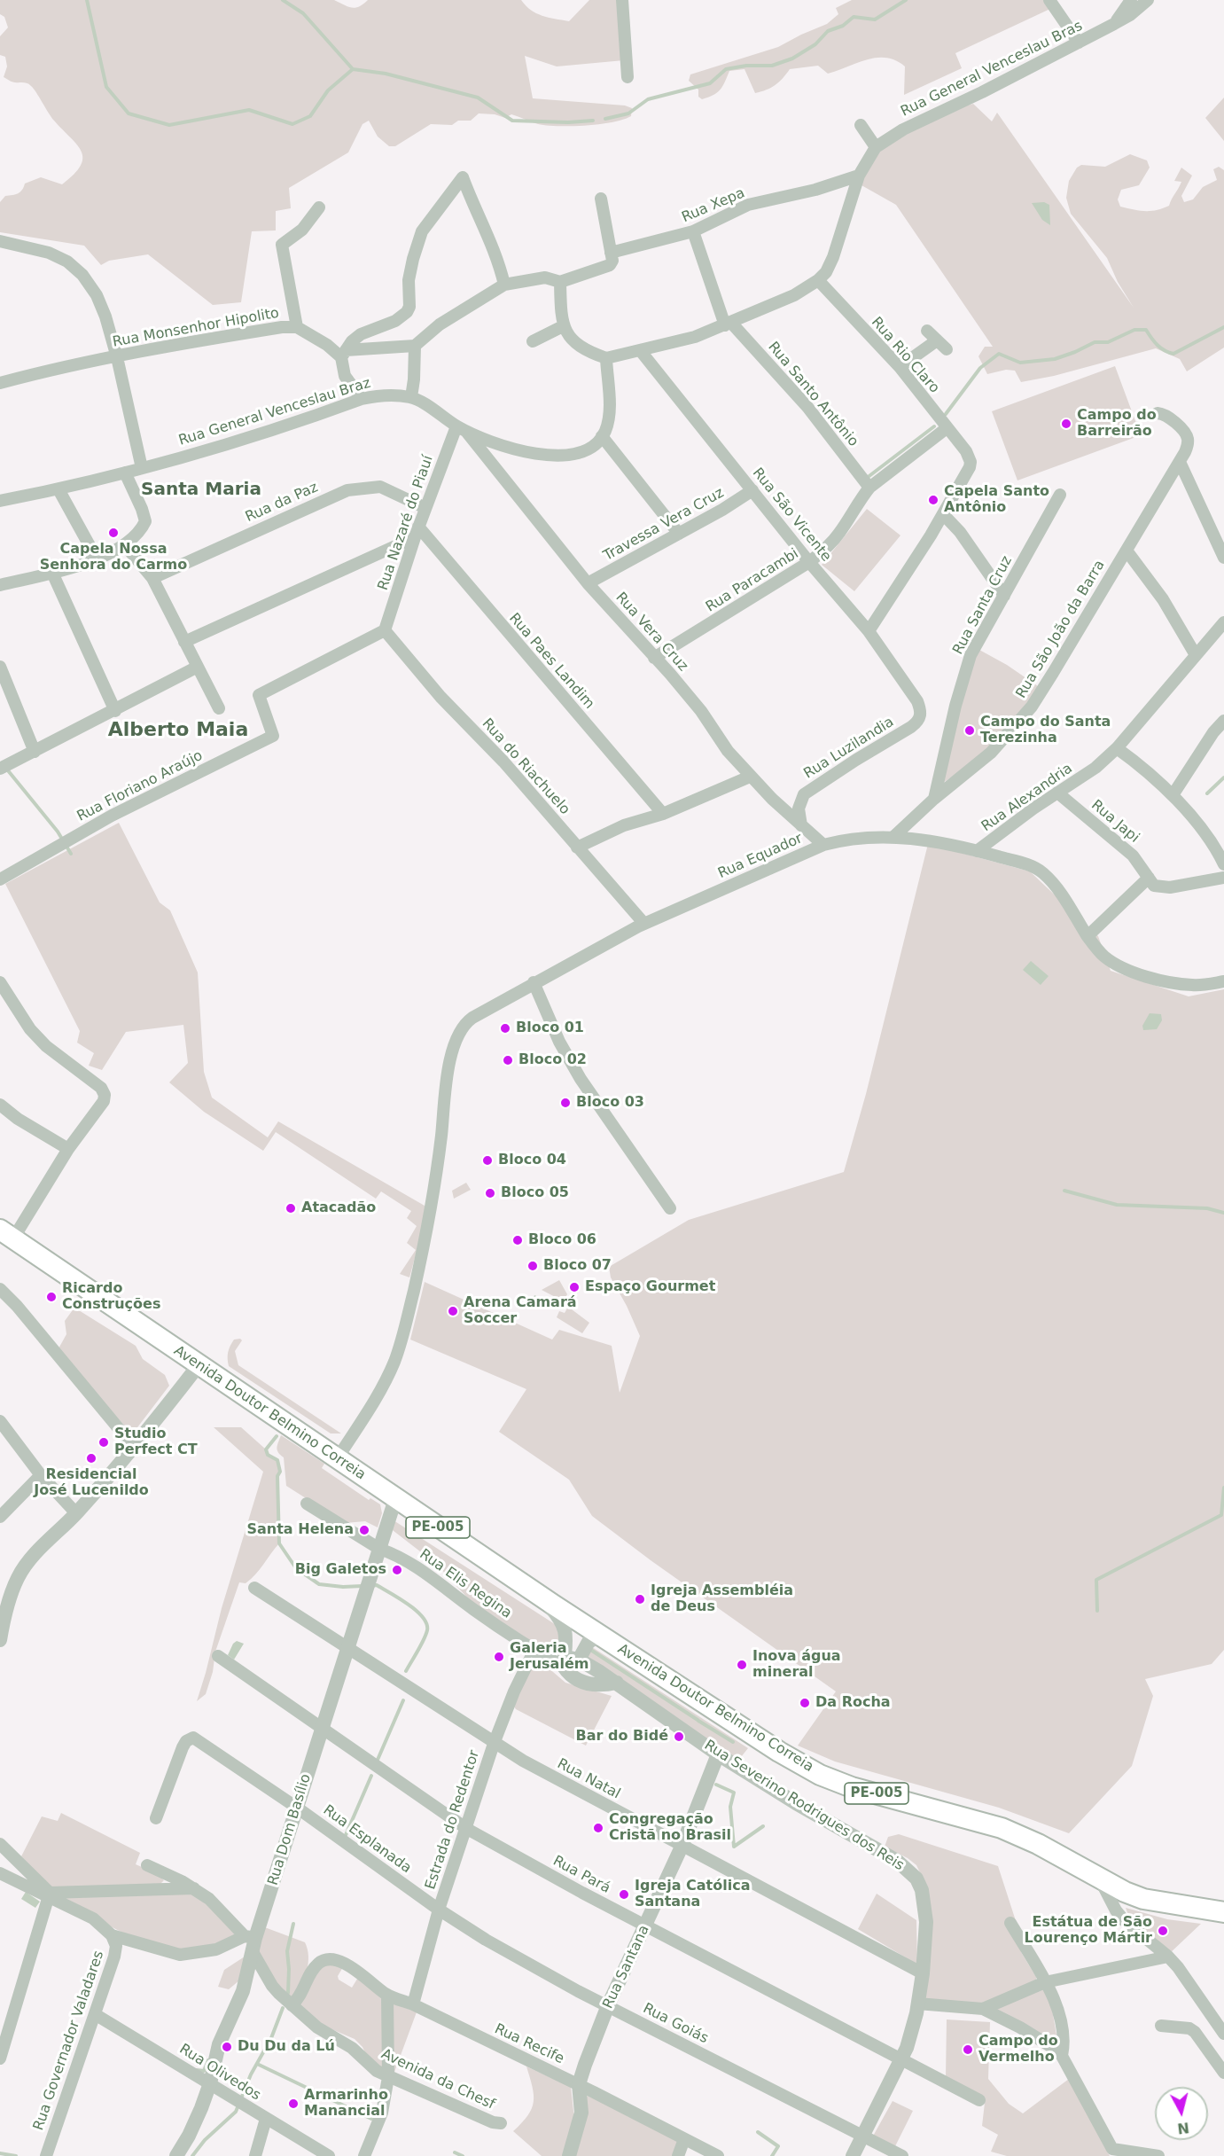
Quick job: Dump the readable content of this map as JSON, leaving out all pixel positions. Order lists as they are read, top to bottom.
{
  "streets": {
    "main road": ["Avenida Doutor Belmino Correia", "PE-005"],
    "street": [
      "Rua General Venceslau Bras",
      "Rua Xepa",
      "Rua Monsenhor Hipolito",
      "Rua Rio Claro",
      "Rua Santo Antônio",
      "Rua General Venceslau Braz",
      "Rua da Paz",
      "Rua São Vicente",
      "Rua Nazaré do Piauí",
      "Travessa Vera Cruz",
      "Rua Paracambi",
      "Rua Santa Cruz",
      "Rua São João da Barra",
      "Rua Vera Cruz",
      "Rua Paes Landim",
      "Rua Luzilandia",
      "Rua do Riachuelo",
      "Rua Floriano Araújo",
      "Rua Alexandria",
      "Rua Japi",
      "Rua Equador",
      "Rua Elis Regina",
      "Rua Natal",
      "Rua Severino Rodrigues dos Reis",
      "Estrada do Redentor",
      "Rua Dom Basílio",
      "Rua Esplanada",
      "Rua Pará",
      "Rua Santana",
      "Rua Goiás",
      "Rua Governador Valadares",
      "Rua Recife",
      "Rua Olivedos",
      "Avenida da Chesf"
    ]
  },
  "crossings": [
    ["Rua General Venceslau Bras", "Rua Xepa"],
    ["Rua Rio Claro", "Rua Paracambi"],
    ["Rua Santo Antônio", "Rua Paracambi"],
    ["Rua General Venceslau Braz", "Rua Nazaré do Piauí"],
    ["Rua General Venceslau Braz", "Rua Vera Cruz"],
    ["Rua da Paz", "Rua Nazaré do Piauí"],
    ["Rua São Vicente", "Travessa Vera Cruz"],
    ["Rua São Vicente", "Rua Paracambi"],
    ["Rua São Vicente", "Rua Luzilandia"],
    ["Rua Nazaré do Piauí", "Rua Vera Cruz"],
    ["Rua Nazaré do Piauí", "Rua Paes Landim"],
    ["Rua Nazaré do Piauí", "Rua do Riachuelo"],
    ["Rua Nazaré do Piauí", "Rua Floriano Araújo"],
    ["Travessa Vera Cruz", "Rua Vera Cruz"],
    ["Rua Paracambi", "Rua Vera Cruz"],
    ["Rua Santa Cruz", "Rua São João da Barra"],
    ["Rua São João da Barra", "Rua Equador"],
    ["Rua Vera Cruz", "Rua Luzilandia"],
    ["Rua Vera Cruz", "Rua Equador"],
    ["Rua do Riachuelo", "Rua Floriano Araújo"],
    ["Rua do Riachuelo", "Rua Equador"],
    ["Rua Alexandria", "Rua Japi"],
    ["Rua Alexandria", "Rua Equador"],
    ["Rua Equador", "Avenida Doutor Belmino Correia"],
    ["Avenida Doutor Belmino Correia", "PE-005"],
    ["Avenida Doutor Belmino Correia", "Rua Dom Basílio"],
    ["Rua Elis Regina", "Rua Severino Rodrigues dos Reis"],
    ["Rua Elis Regina", "Estrada do Redentor"],
    ["Rua Elis Regina", "Rua Dom Basílio"],
    ["Rua Natal", "Rua Severino Rodrigues dos Reis"],
    ["Rua Natal", "Estrada do Redentor"],
    ["Rua Natal", "Rua Dom Basílio"],
    ["Rua Natal", "Rua Santana"],
    ["Rua Severino Rodrigues dos Reis", "Rua Pará"],
    ["Rua Severino Rodrigues dos Reis", "Rua Santana"],
    ["Rua Severino Rodrigues dos Reis", "Rua Goiás"],
    ["Estrada do Redentor", "Rua Esplanada"],
    ["Estrada do Redentor", "Rua Pará"],
    ["Estrada do Redentor", "Rua Goiás"],
    ["Estrada do Redentor", "Rua Recife"],
    ["Rua Dom Basílio", "Rua Esplanada"],
    ["Rua Dom Basílio", "Rua Pará"],
    ["Rua Dom Basílio", "Rua Olivedos"],
    ["Rua Dom Basílio", "Avenida da Chesf"],
    ["Rua Esplanada", "Rua Goiás"],
    ["Rua Pará", "Rua Santana"],
    ["Rua Santana", "Rua Goiás"],
    ["Rua Santana", "Rua Recife"],
    ["Rua Governador Valadares", "Rua Olivedos"],
    ["Rua Recife", "Avenida da Chesf"]
  ],
  "districts": ["Santa Maria", "Alberto Maia"],
  "places": [
    "Campo do Barreirão",
    "Capela Santo Antônio",
    "Capela Nossa Senhora do Carmo",
    "Campo do Santa Terezinha",
    "Bloco 01",
    "Bloco 02",
    "Bloco 03",
    "Bloco 04",
    "Bloco 05",
    "Atacadão",
    "Bloco 06",
    "Bloco 07",
    "Espaço Gourmet",
    "Ricardo Construções",
    "Arena Camará Soccer",
    "Studio Perfect CT",
    "Residencial José Lucenildo",
    "Santa Helena",
    "Big Galetos",
    "Igreja Assembléia de Deus",
    "Galeria Jerusalém",
    "Inova água mineral",
    "Da Rocha",
    "Bar do Bidé",
    "Congregação Cristã no Brasil",
    "Igreja Católica Santana",
    "Estátua de São Lourenço Mártir",
    "Du Du da Lú",
    "Campo do Vermelho",
    "Armarinho Manancial"
  ],
  "north": "bottom"
}
